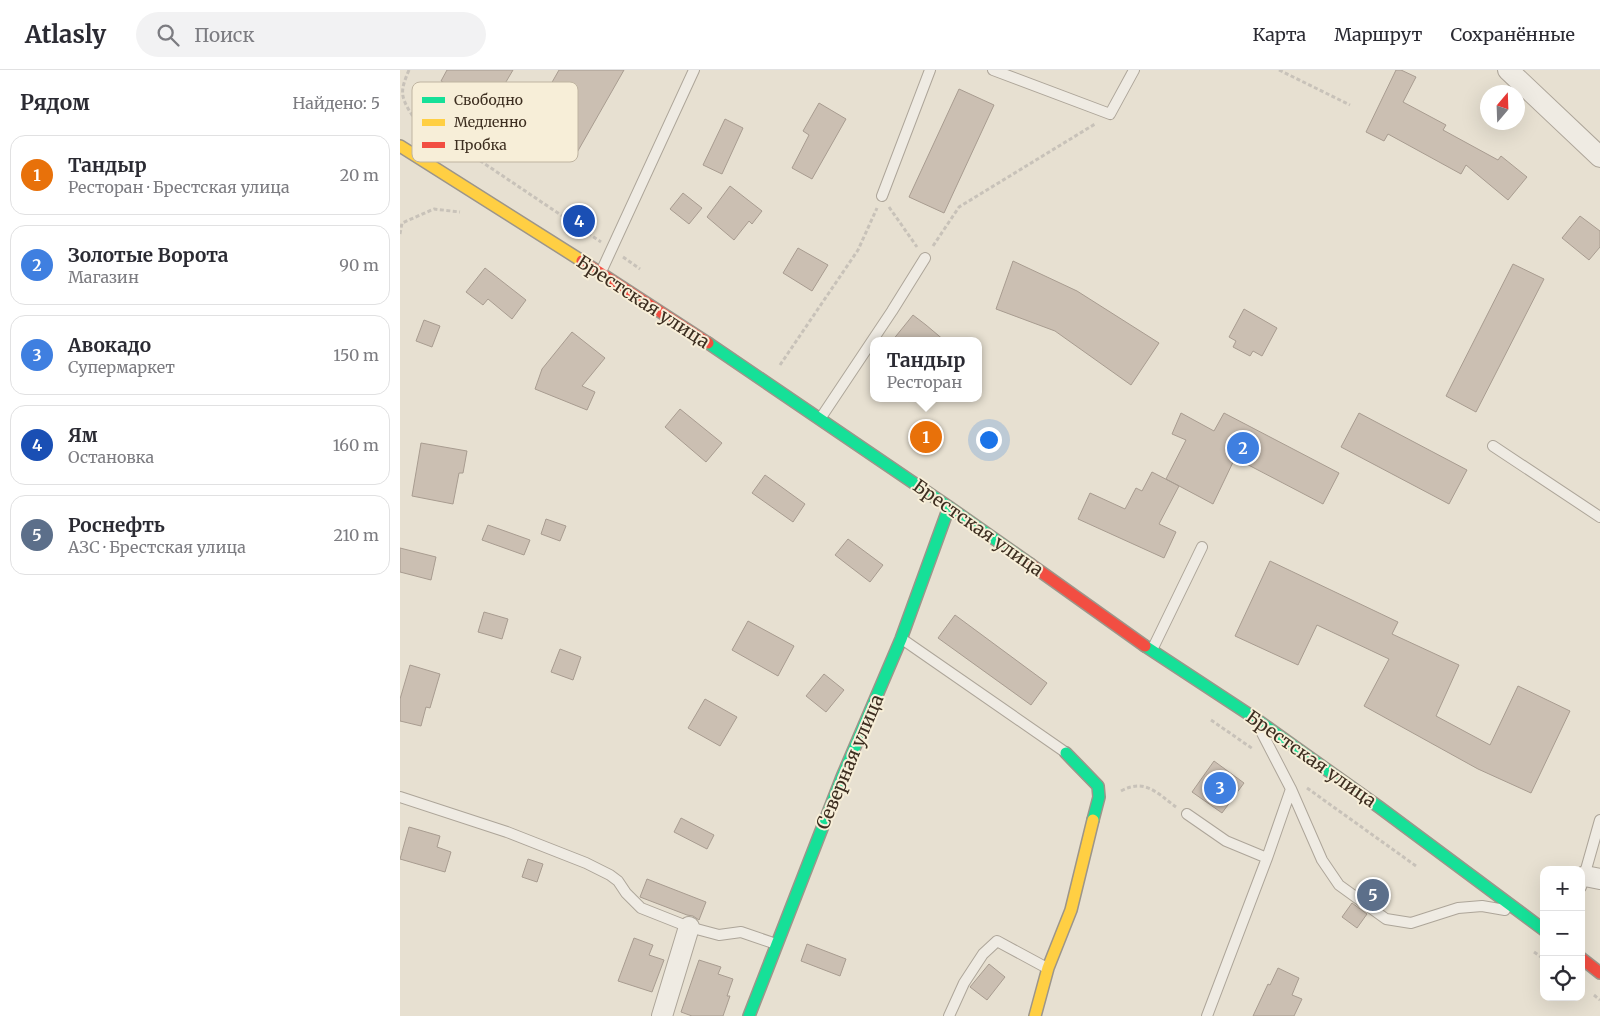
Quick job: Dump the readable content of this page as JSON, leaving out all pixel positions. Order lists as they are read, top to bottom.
{
  "streets": {
    "main road": ["Брестская улица", "Северная улица"]
  },
  "crossings": [
    ["Брестская улица", "Северная улица"]
  ],
  "legend": ["Свободно", "Медленно", "Пробка"],
  "north": "top",
  "page": {
    "header": "Atlasly",
    "search": "Поиск",
    "nav": ["Карта", "Маршрут", "Сохранённые"],
    "heading": ["Рядом", "Найдено: 5"],
    "list": [
      {
        "mark": "1",
        "name": "Тандыр",
        "note": "Ресторан · Брестская улица",
        "value": "20 m"
      },
      {
        "mark": "2",
        "name": "Золотые Ворота",
        "note": "Магазин",
        "value": "90 m"
      },
      {
        "mark": "3",
        "name": "Авокадо",
        "note": "Супермаркет",
        "value": "150 m"
      },
      {
        "mark": "4",
        "name": "Ям",
        "note": "Остановка",
        "value": "160 m"
      },
      {
        "mark": "5",
        "name": "Роснефть",
        "note": "АЗС · Брестская улица",
        "value": "210 m"
      }
    ],
    "pins": [
      "4",
      "1",
      "2",
      "3",
      "5"
    ],
    "popup": ["Тандыр", "Ресторан"],
    "map_buttons": ["+", "−"]
  }
}
